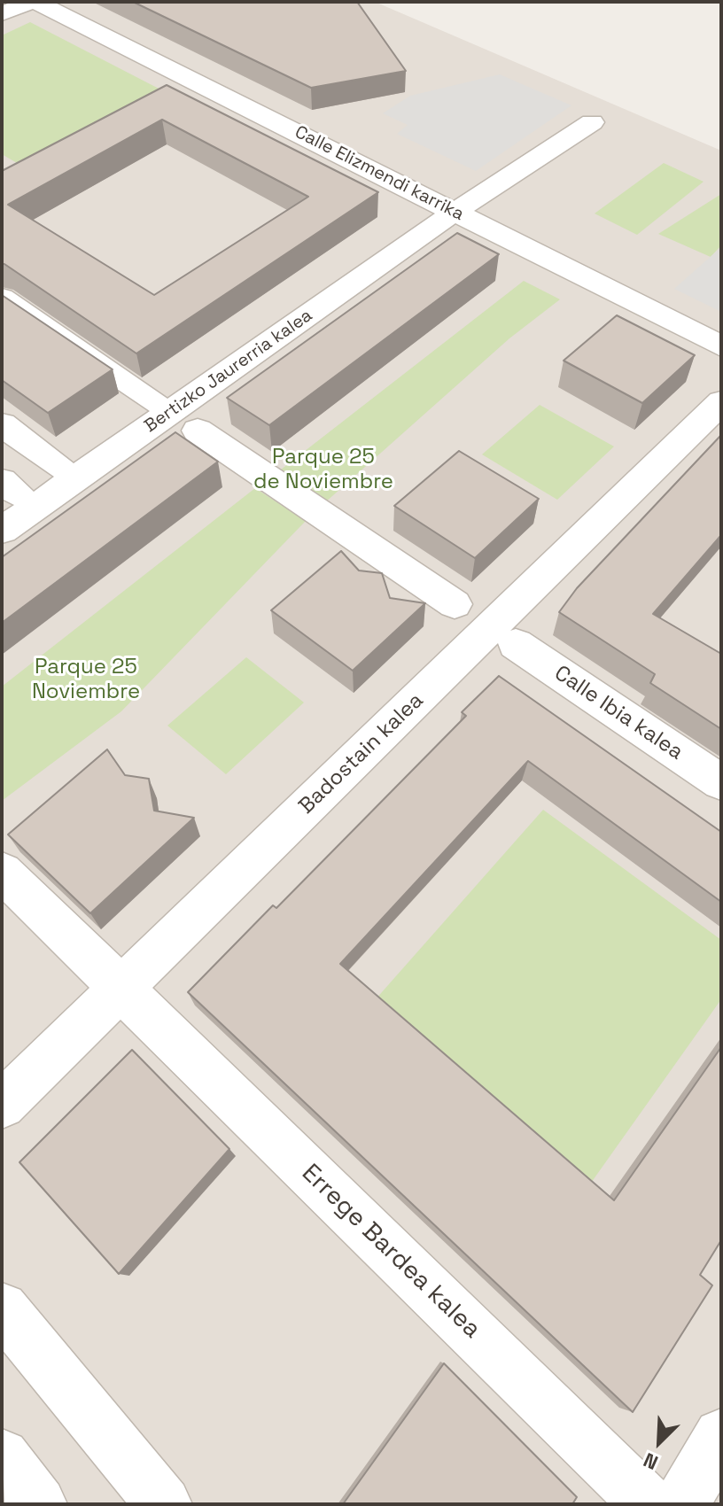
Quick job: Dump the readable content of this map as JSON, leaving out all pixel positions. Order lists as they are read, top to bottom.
{
  "streets": {
    "street": [
      "Calle Elizmendi karrika",
      "Bertizko Jaurerria kalea",
      "Calle Ibia kalea",
      "Badostain kalea",
      "Errege Bardea kalea"
    ]
  },
  "crossings": [
    ["Calle Elizmendi karrika", "Bertizko Jaurerria kalea"]
  ],
  "parks": ["Parque 25 de Noviembre", "Parque 25 Noviembre"],
  "north": "bottom left"
}
